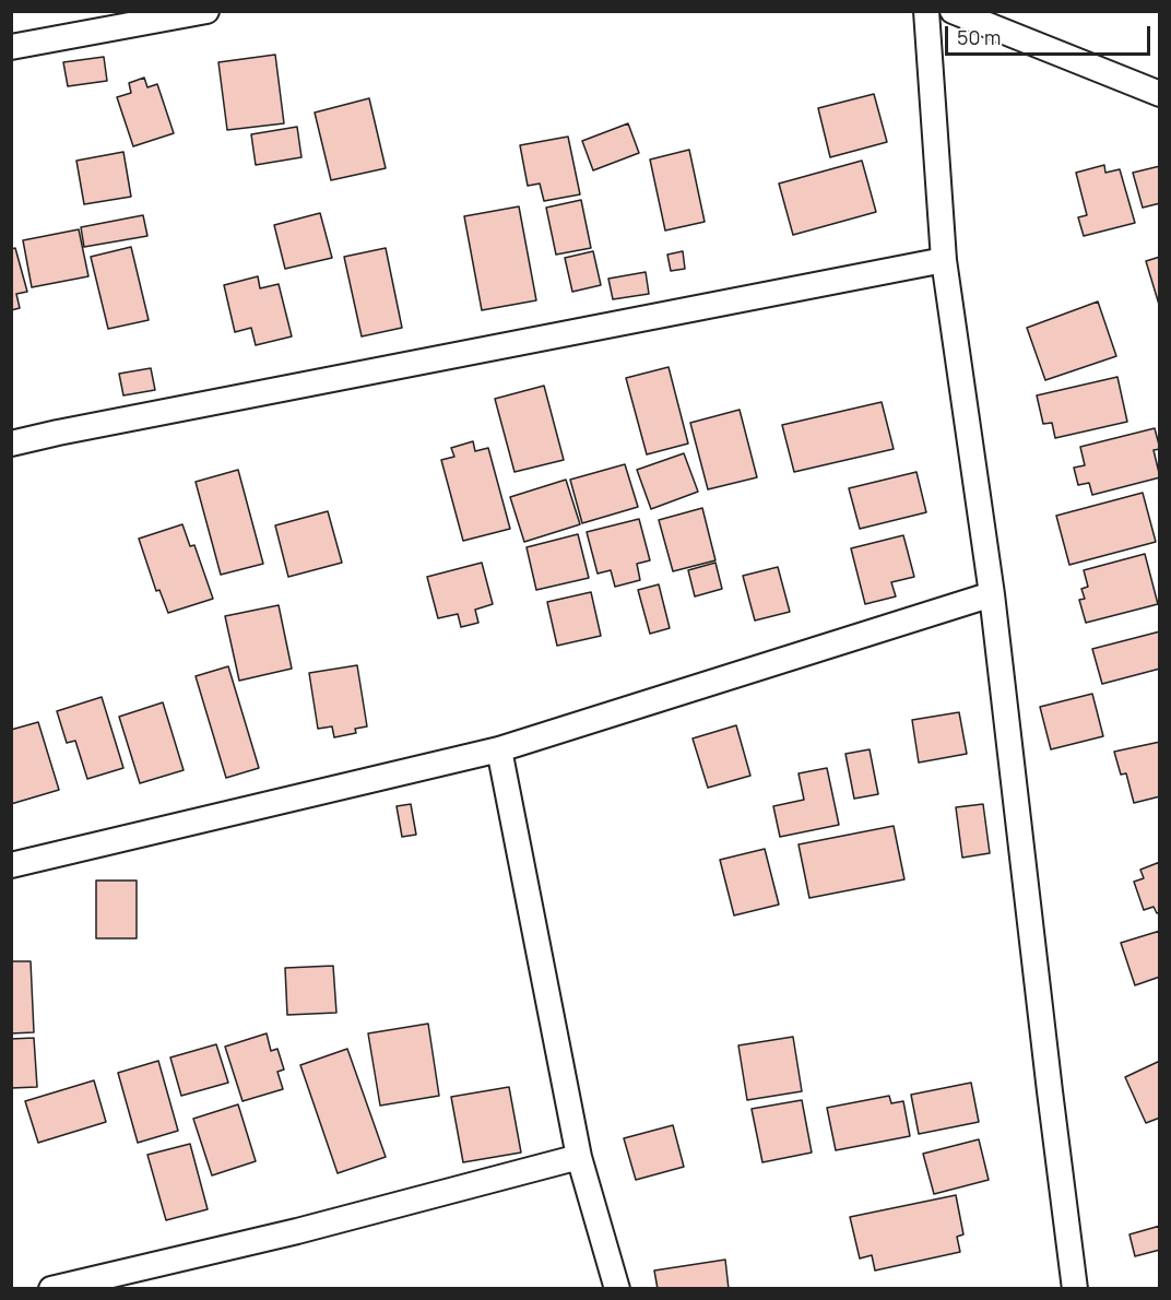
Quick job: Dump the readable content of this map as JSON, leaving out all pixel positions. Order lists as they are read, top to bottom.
{
  "scale_bar": "50 m"
}
